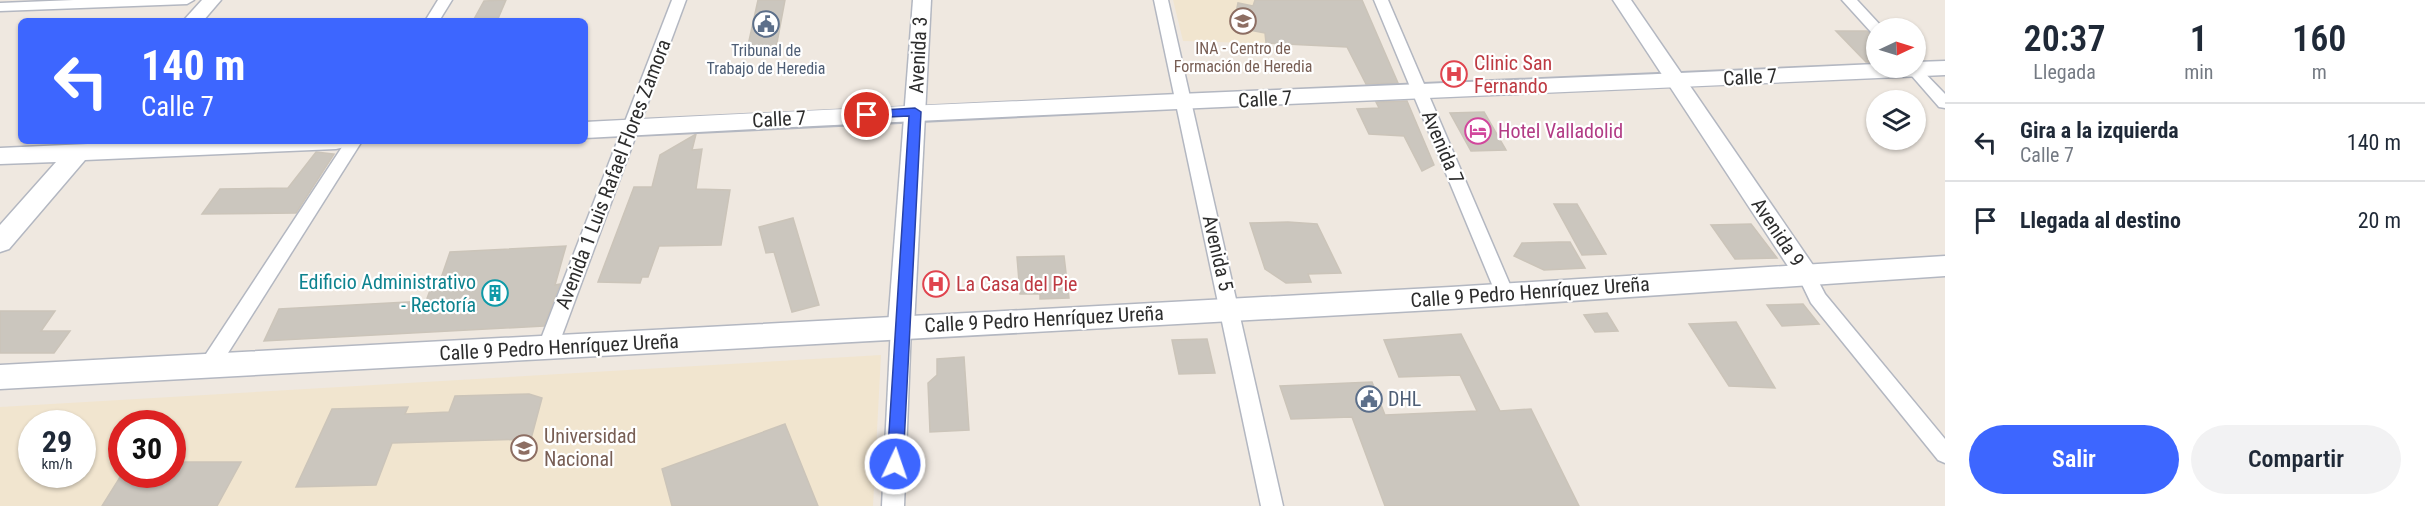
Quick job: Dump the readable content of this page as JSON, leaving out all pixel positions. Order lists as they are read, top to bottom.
{
  "streets": {
    "main road": ["Calle 7", "Calle 9 Pedro Henríquez Ureña"],
    "street": [
      "Avenida 3",
      "Avenida 7",
      "Avenida 1 Luis Rafael Flores Zamora",
      "Avenida 9",
      "Avenida 5"
    ]
  },
  "crossings": [
    ["Avenida 3", "Calle 7"],
    ["Avenida 3", "Calle 9 Pedro Henríquez Ureña"],
    ["Calle 7", "Avenida 7"],
    ["Calle 7", "Avenida 1 Luis Rafael Flores Zamora"],
    ["Calle 7", "Avenida 9"],
    ["Calle 7", "Avenida 5"],
    ["Avenida 7", "Calle 9 Pedro Henríquez Ureña"],
    ["Avenida 1 Luis Rafael Flores Zamora", "Calle 9 Pedro Henríquez Ureña"],
    ["Avenida 9", "Calle 9 Pedro Henríquez Ureña"],
    ["Avenida 5", "Calle 9 Pedro Henríquez Ureña"]
  ],
  "places": {
    "school or university": ["INA - Centro de Formación de Heredia", "Universidad Nacional"],
    "public building": ["Tribunal de Trabajo de Heredia", "DHL"],
    "hospital": ["Clinic San Fernando", "La Casa del Pie"],
    "hotel": ["Hotel Valladolid"],
    "building": ["Edificio Administrativo - Rectoría"]
  },
  "north": "right",
  "page": {
    "eta": [
      "20:37",
      "Llegada",
      "1",
      "min",
      "160",
      "m"
    ],
    "turn": ["140 m", "Calle 7"],
    "list": [
      {
        "name": "Gira a la izquierda",
        "note": "Calle 7",
        "value": "140 m"
      },
      {
        "name": "Llegada al destino",
        "value": "20 m"
      }
    ],
    "speed": "29 km/h",
    "limit": "30",
    "buttons": ["Salir", "Compartir"]
  }
}
